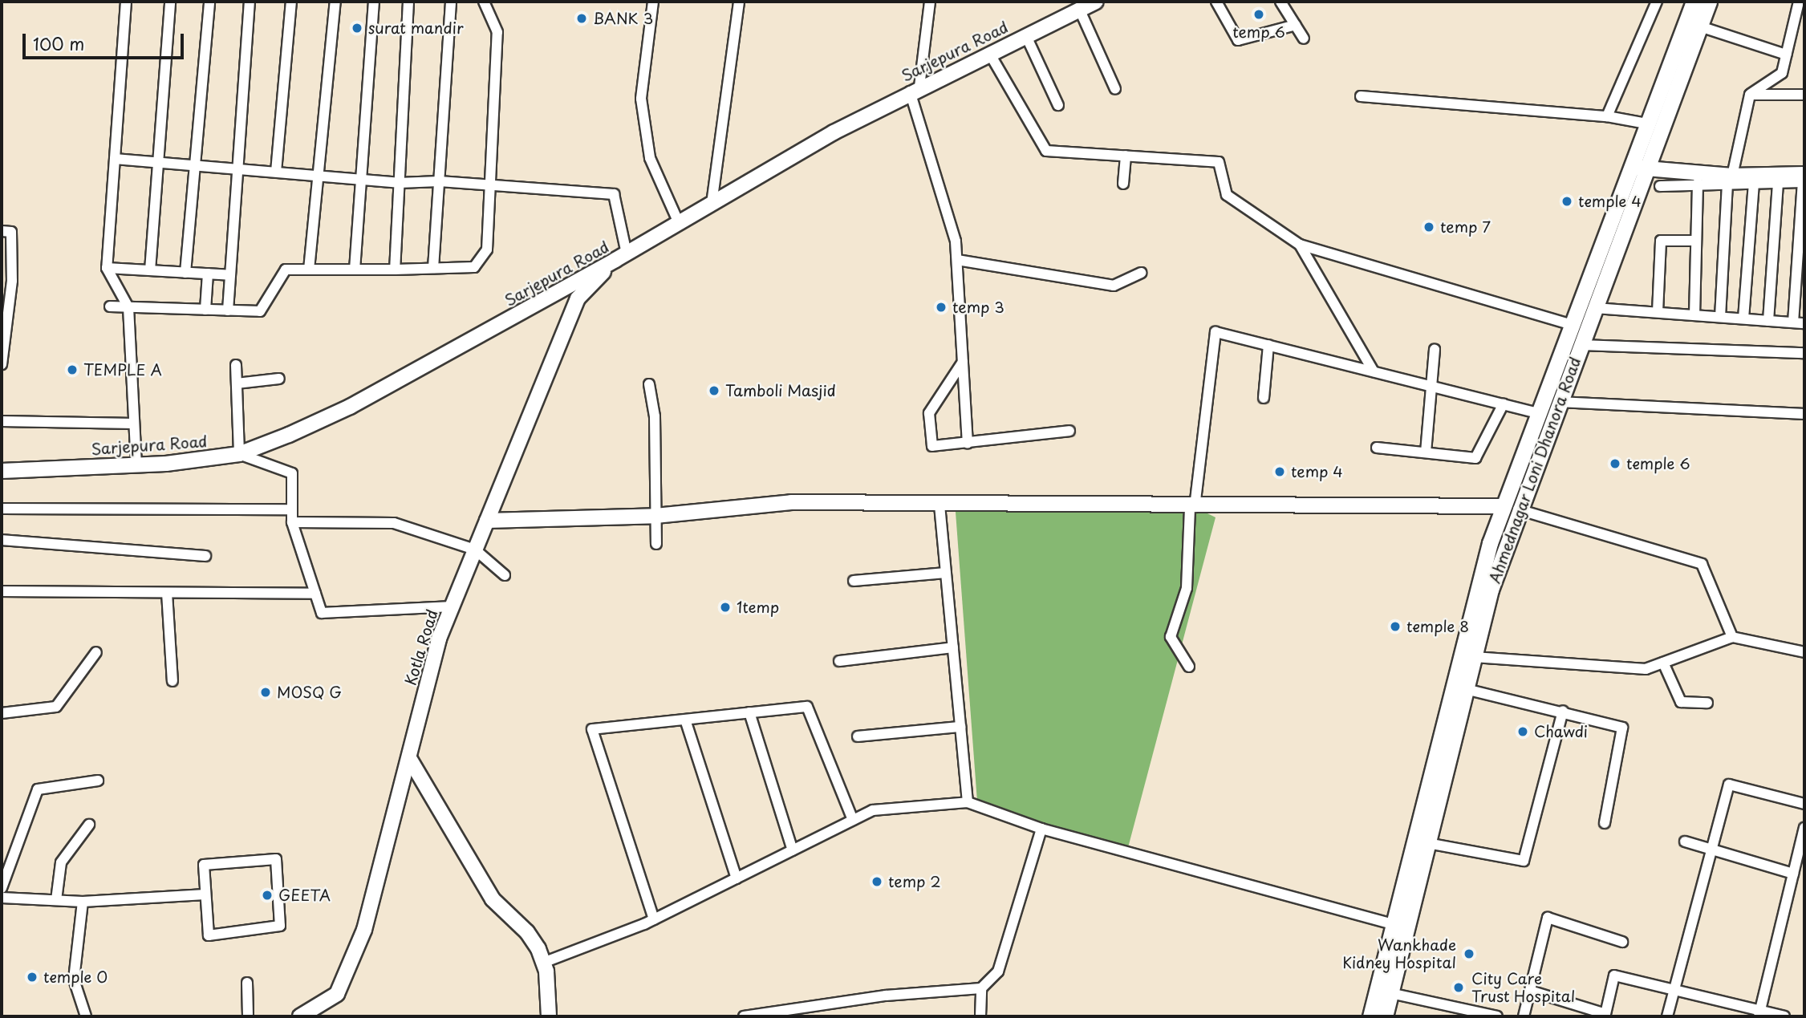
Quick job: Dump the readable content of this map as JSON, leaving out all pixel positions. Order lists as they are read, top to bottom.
{
  "streets": {
    "main road": ["Ahmednagar Loni Dhanora Road"],
    "street": ["Sarjepura Road", "Kotla Road"]
  },
  "crossings": [
    ["Sarjepura Road", "Kotla Road"]
  ],
  "places": [
    "temp 6",
    "BANK 3",
    "surat mandir",
    "temple 4",
    "temp 7",
    "temp 3",
    "TEMPLE A",
    "Tamboli Masjid",
    "temple 6",
    "temp 4",
    "1temp",
    "temple 8",
    "MOSQ G",
    "Chawdi",
    "temp 2",
    "GEETA",
    "Wankhade Kidney Hospital",
    "temple 0",
    "City Care Trust Hospital"
  ],
  "scale_bar": "100 m"
}
